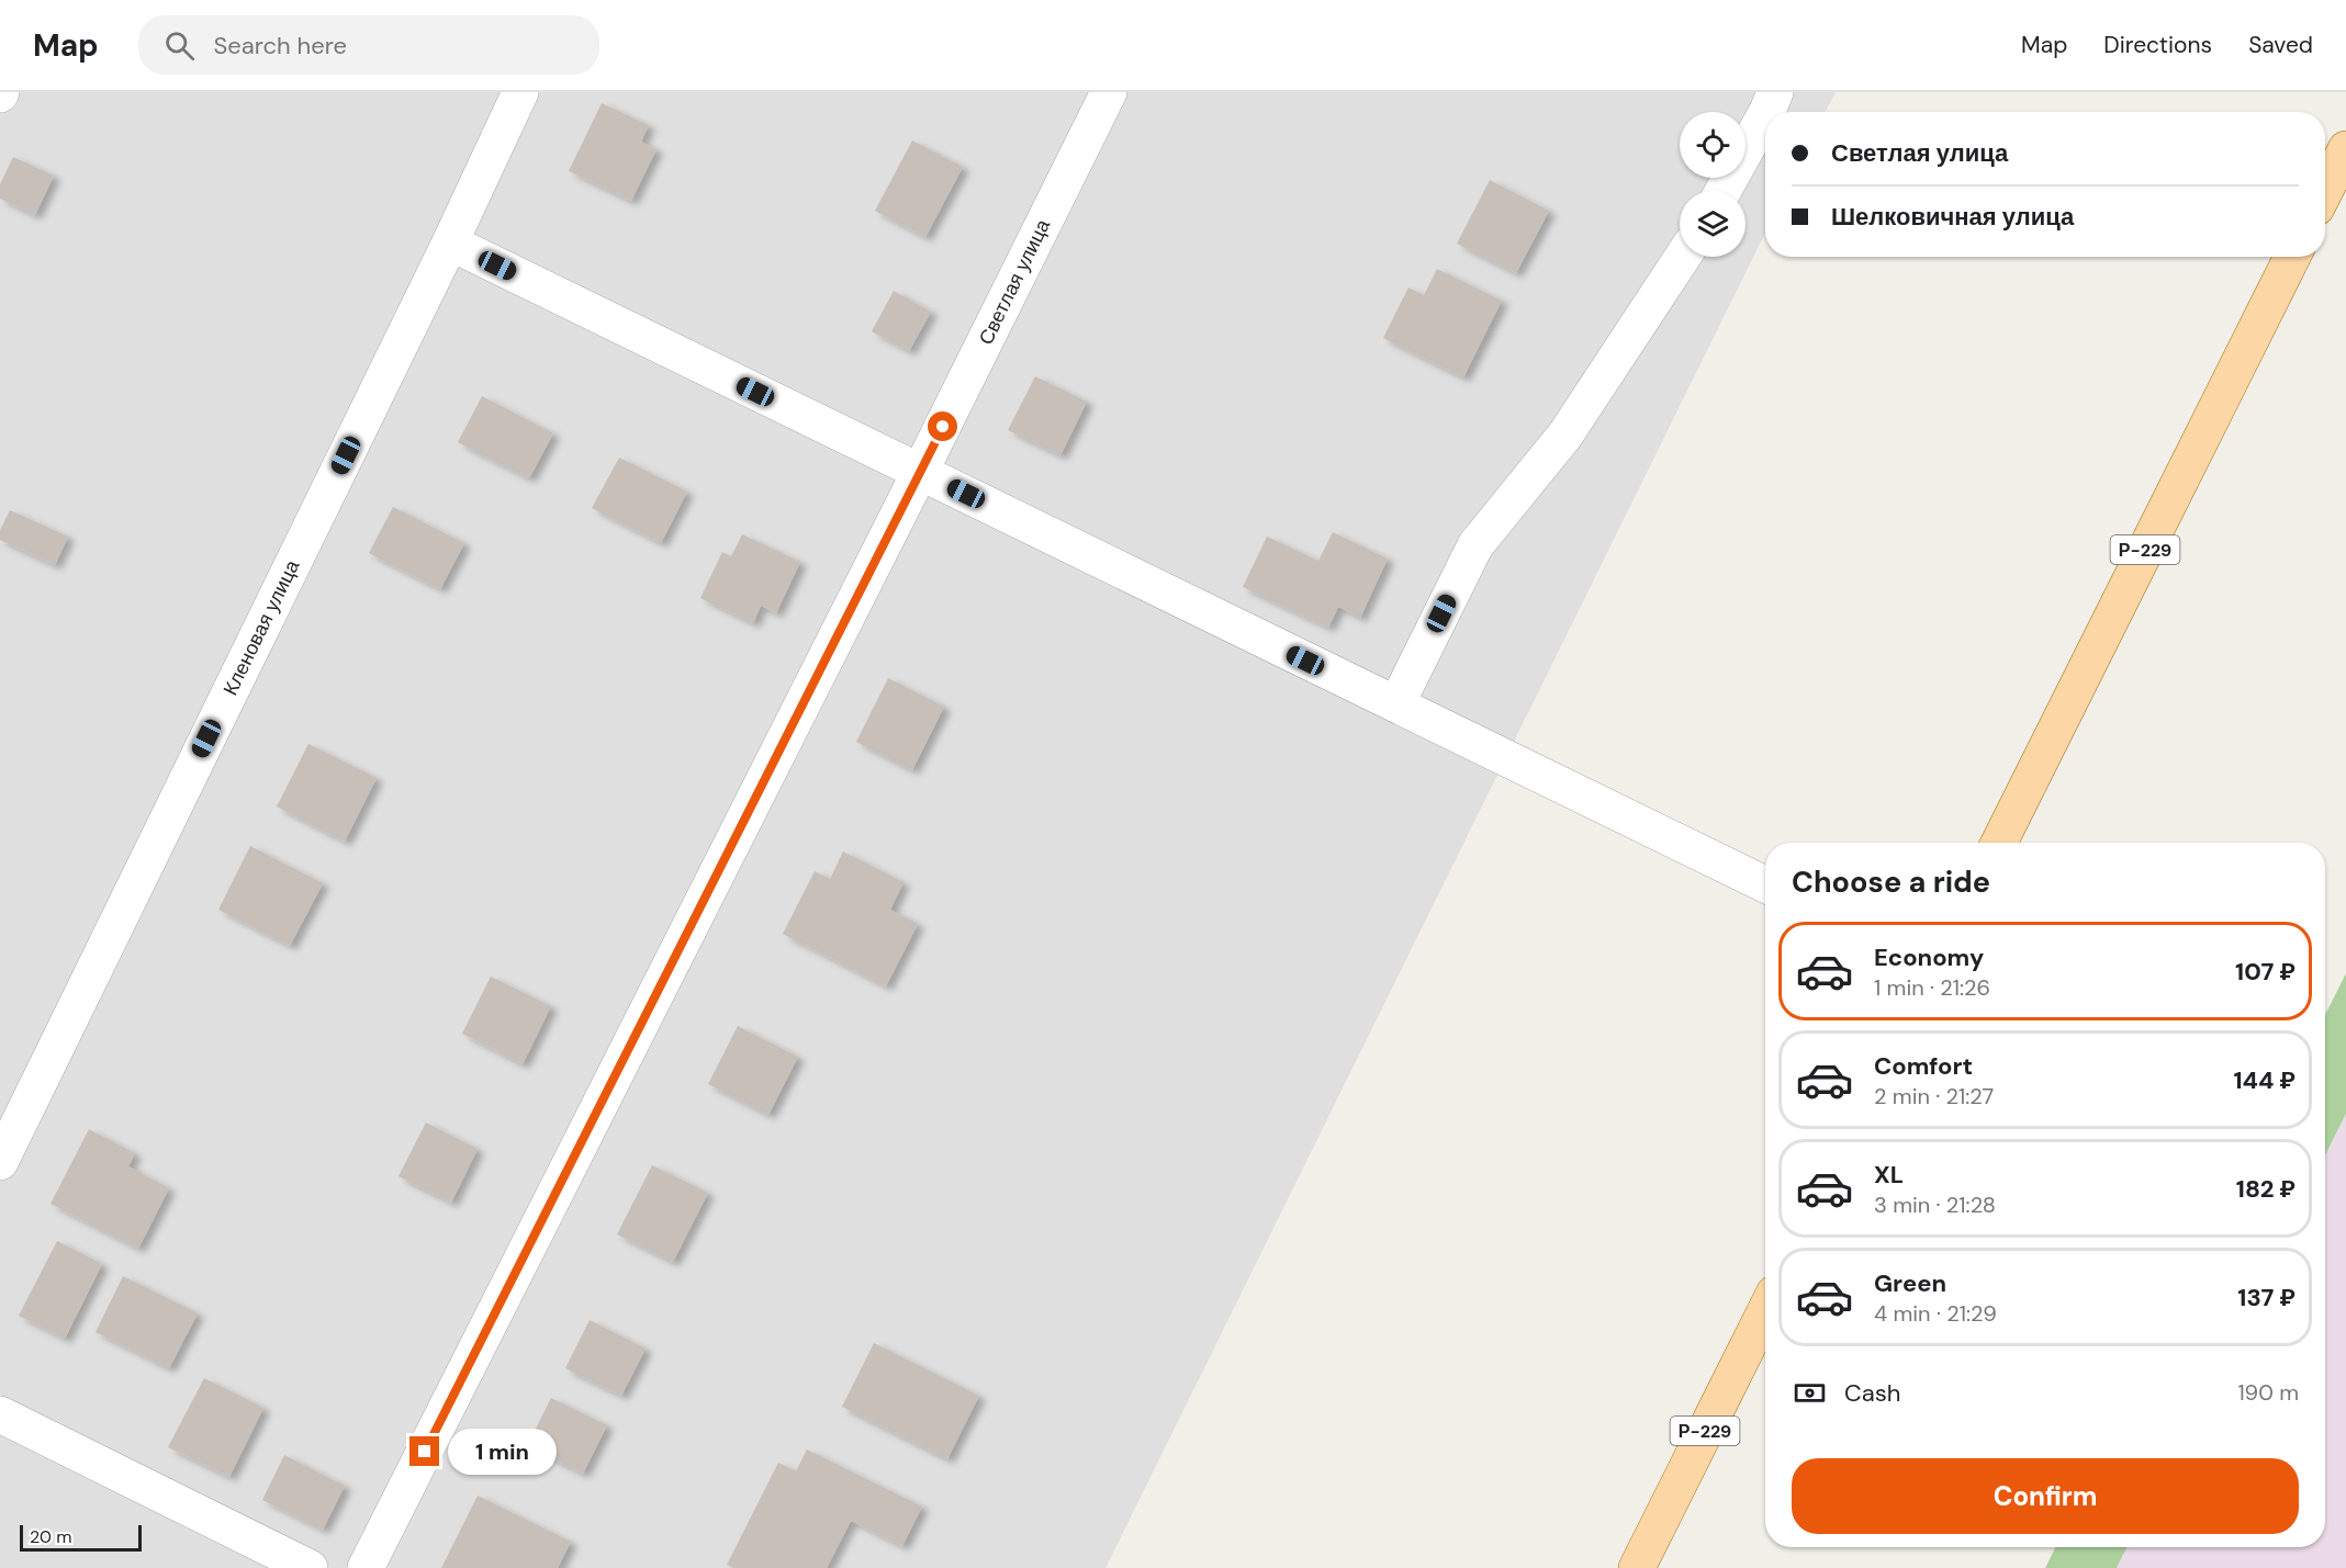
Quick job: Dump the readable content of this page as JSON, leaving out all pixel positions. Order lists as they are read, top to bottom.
{
  "streets": {
    "main road": ["Р-229"],
    "street": ["Светлая улица", "Кленовая улица"]
  },
  "scale_bar": "20 m",
  "page": {
    "header": "Map",
    "search": "Search here",
    "nav": ["Map", "Directions", "Saved"],
    "banner": ["Светлая улица", "Шелковичная улица"],
    "heading": "Choose a ride",
    "list": [
      {
        "name": "Economy",
        "note": "1 min · 21:26",
        "value": "107 ₽"
      },
      {
        "name": "Comfort",
        "note": "2 min · 21:27",
        "value": "144 ₽"
      },
      {
        "name": "XL",
        "note": "3 min · 21:28",
        "value": "182 ₽"
      },
      {
        "name": "Green",
        "note": "4 min · 21:29",
        "value": "137 ₽"
      }
    ],
    "pay": ["Cash", "190 m"],
    "bubble": "1 min",
    "buttons": "Confirm",
    "scale": "20 m"
  }
}
